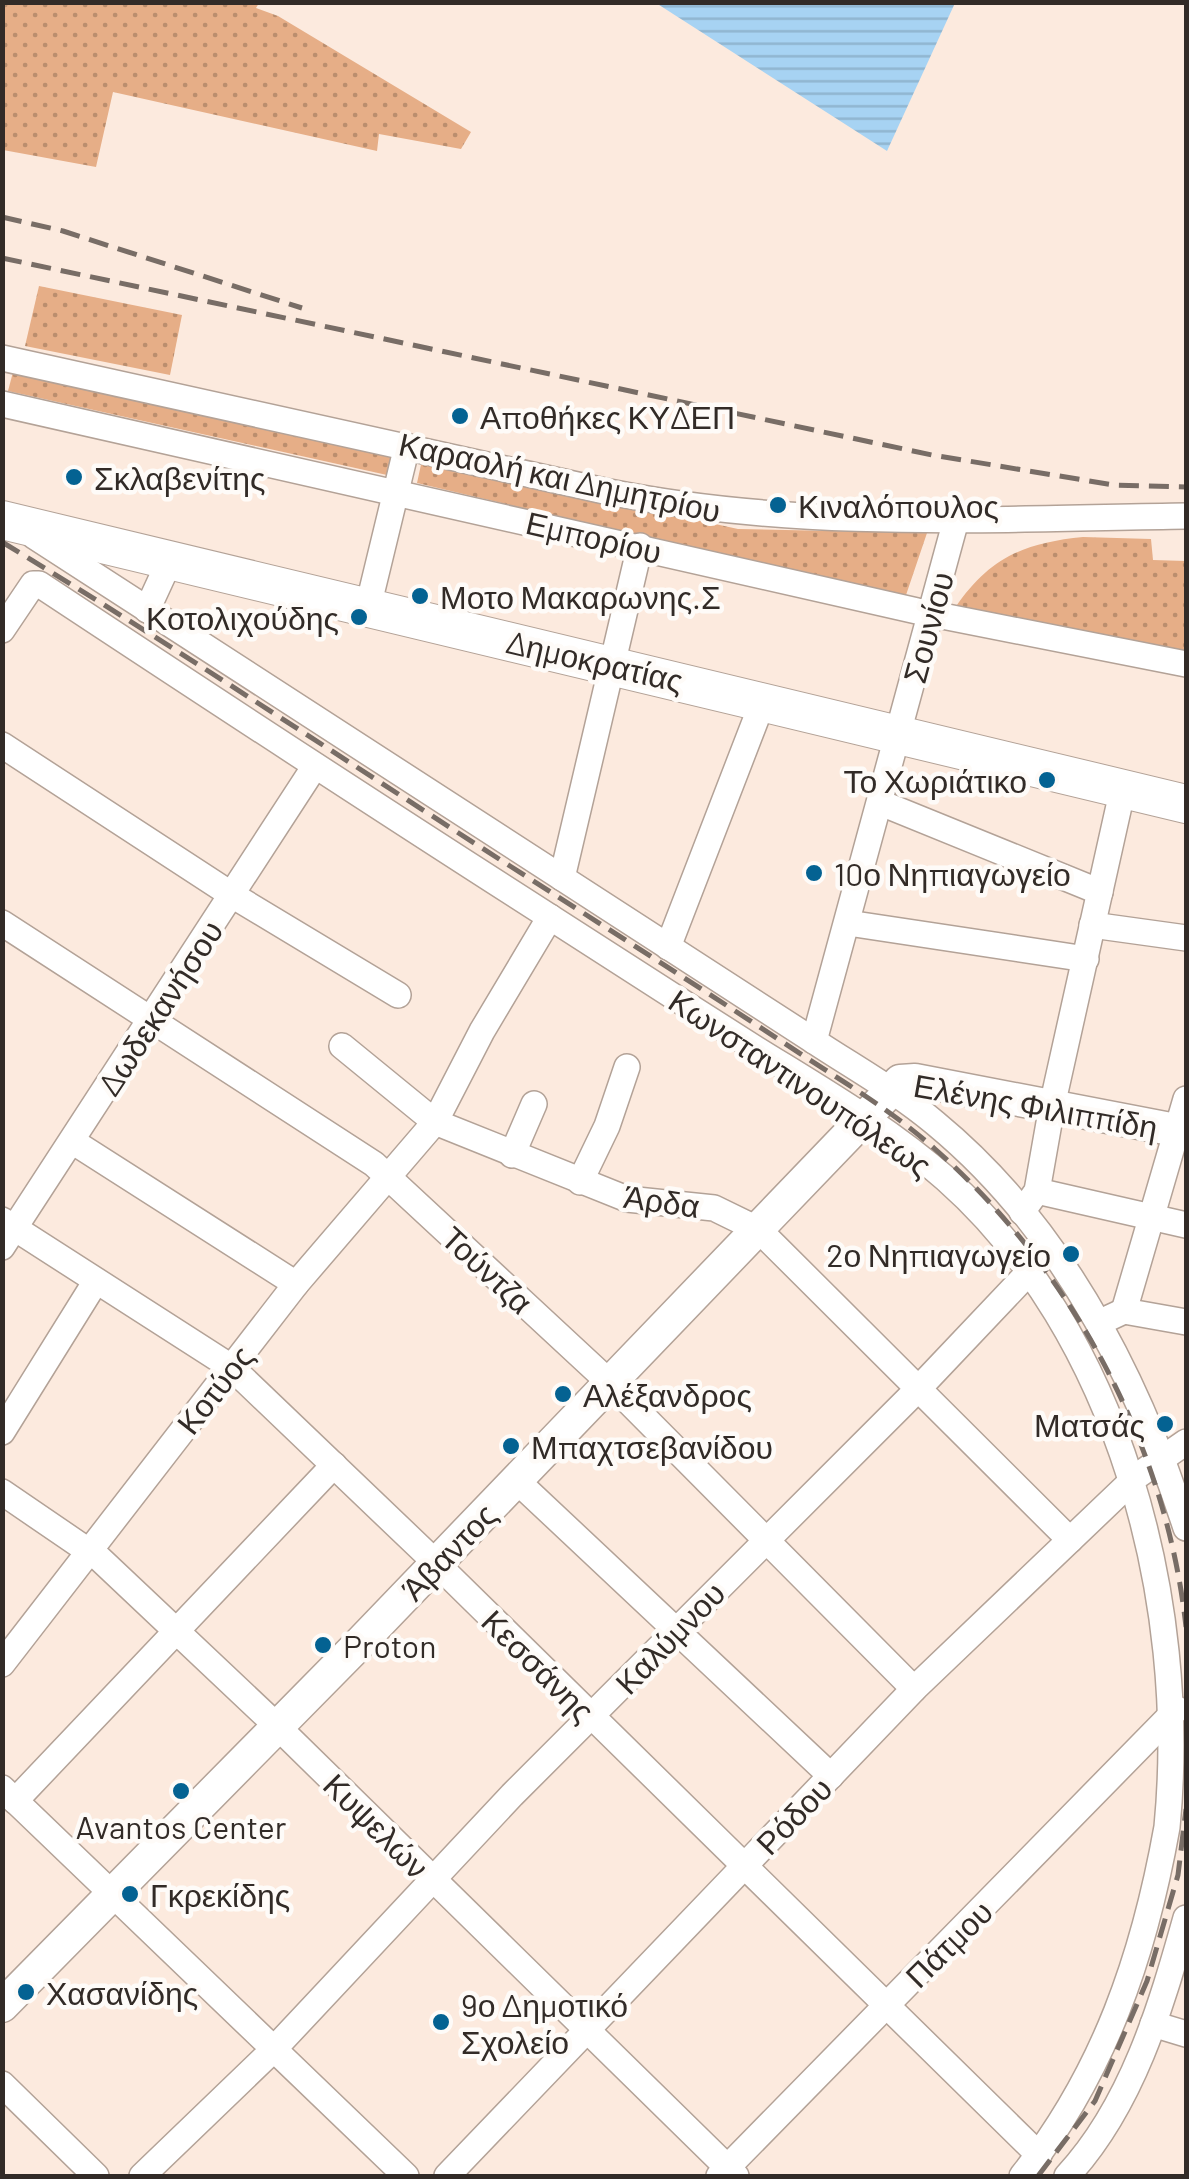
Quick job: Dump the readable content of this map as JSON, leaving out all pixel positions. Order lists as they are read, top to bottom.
{
  "streets": {
    "highway": ["Δημοκρατίας"],
    "main road": ["Ελένης Φιλιππίδη", "Άβαντος"],
    "street": [
      "Καραολή και Δημητρίου",
      "Εμπορίου",
      "Σουνίου",
      "Δωδεκανήσου",
      "Κωνσταντινουπόλεως",
      "Άρδα",
      "Τούντζα",
      "Κοτύος",
      "Καλύμνου",
      "Κεσσάνης",
      "Ρόδου",
      "Κυψελών",
      "Πάτμου"
    ]
  },
  "crossings": [
    ["Καραολή και Δημητρίου", "Σουνίου"],
    ["Εμπορίου", "Σουνίου"],
    ["Σουνίου", "Δημοκρατίας"],
    ["Δωδεκανήσου", "Κωνσταντινουπόλεως"],
    ["Δωδεκανήσου", "Τούντζα"],
    ["Δωδεκανήσου", "Κεσσάνης"],
    ["Κωνσταντινουπόλεως", "Κοτύος"],
    ["Κωνσταντινουπόλεως", "Άβαντος"],
    ["Κωνσταντινουπόλεως", "Καλύμνου"],
    ["Κωνσταντινουπόλεως", "Κεσσάνης"],
    ["Κωνσταντινουπόλεως", "Ρόδου"],
    ["Κωνσταντινουπόλεως", "Πάτμου"],
    ["Ελένης Φιλιππίδη", "Άβαντος"],
    ["Άρδα", "Κοτύος"],
    ["Άρδα", "Άβαντος"],
    ["Άρδα", "Καλύμνου"],
    ["Άρδα", "Ρόδου"],
    ["Τούντζα", "Κοτύος"],
    ["Τούντζα", "Άβαντος"],
    ["Τούντζα", "Καλύμνου"],
    ["Τούντζα", "Ρόδου"],
    ["Κοτύος", "Κεσσάνης"],
    ["Κοτύος", "Κυψελών"],
    ["Άβαντος", "Κεσσάνης"],
    ["Άβαντος", "Κυψελών"],
    ["Καλύμνου", "Κεσσάνης"],
    ["Καλύμνου", "Κυψελών"],
    ["Κεσσάνης", "Ρόδου"],
    ["Κεσσάνης", "Πάτμου"],
    ["Ρόδου", "Κυψελών"],
    ["Κυψελών", "Πάτμου"]
  ],
  "places": [
    "Αποθήκες ΚΥΔΕΠ",
    "Σκλαβενίτης",
    "Κιναλόπουλος",
    "Μοτο Μακαρωνης.Σ",
    "Κοτολιχούδης",
    "Το Χωριάτικο",
    "10ο Νηπιαγωγείο",
    "2ο Νηπιαγωγείο",
    "Αλέξανδρος",
    "Ματσάς",
    "Μπαχτσεβανίδου",
    "Proton",
    "Avantos Center",
    "Γκρεκίδης",
    "Χασανίδης",
    "9ο Δημοτικό Σχολείο"
  ]
}
